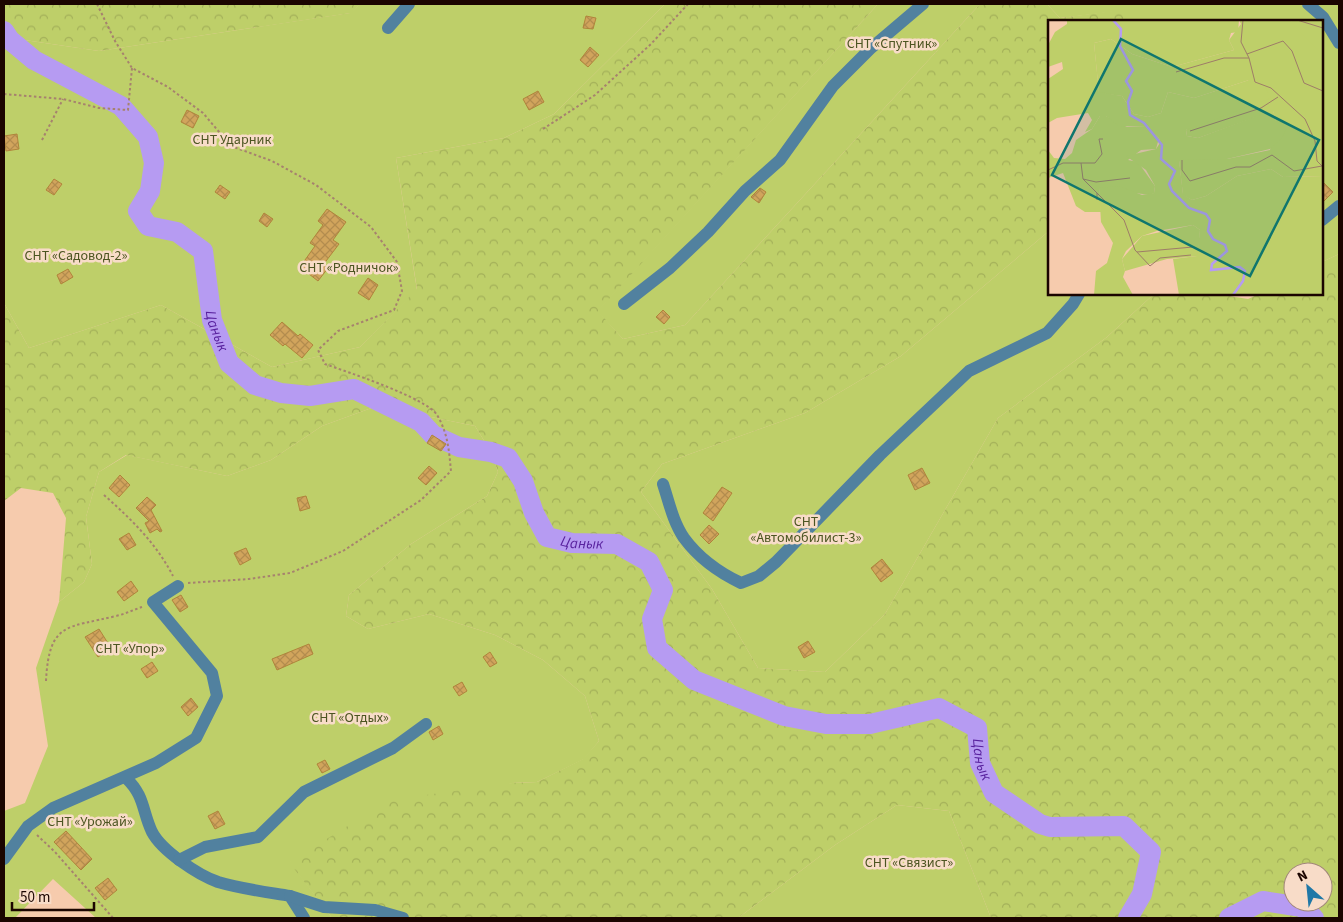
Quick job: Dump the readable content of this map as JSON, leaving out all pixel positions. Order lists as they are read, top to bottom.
{
  "water": ["Цанык"],
  "parks": [
    "СНТ «Спутник»",
    "СНТ Ударник",
    "СНТ «Садовод-2»",
    "СНТ «Родничок»",
    "СНТ «Автомобилист-3»",
    "СНТ «Упор»",
    "СНТ «Отдых»",
    "СНТ «Урожай»",
    "СНТ «Связист»"
  ],
  "scale_bar": "50 m",
  "north": "top left"
}
